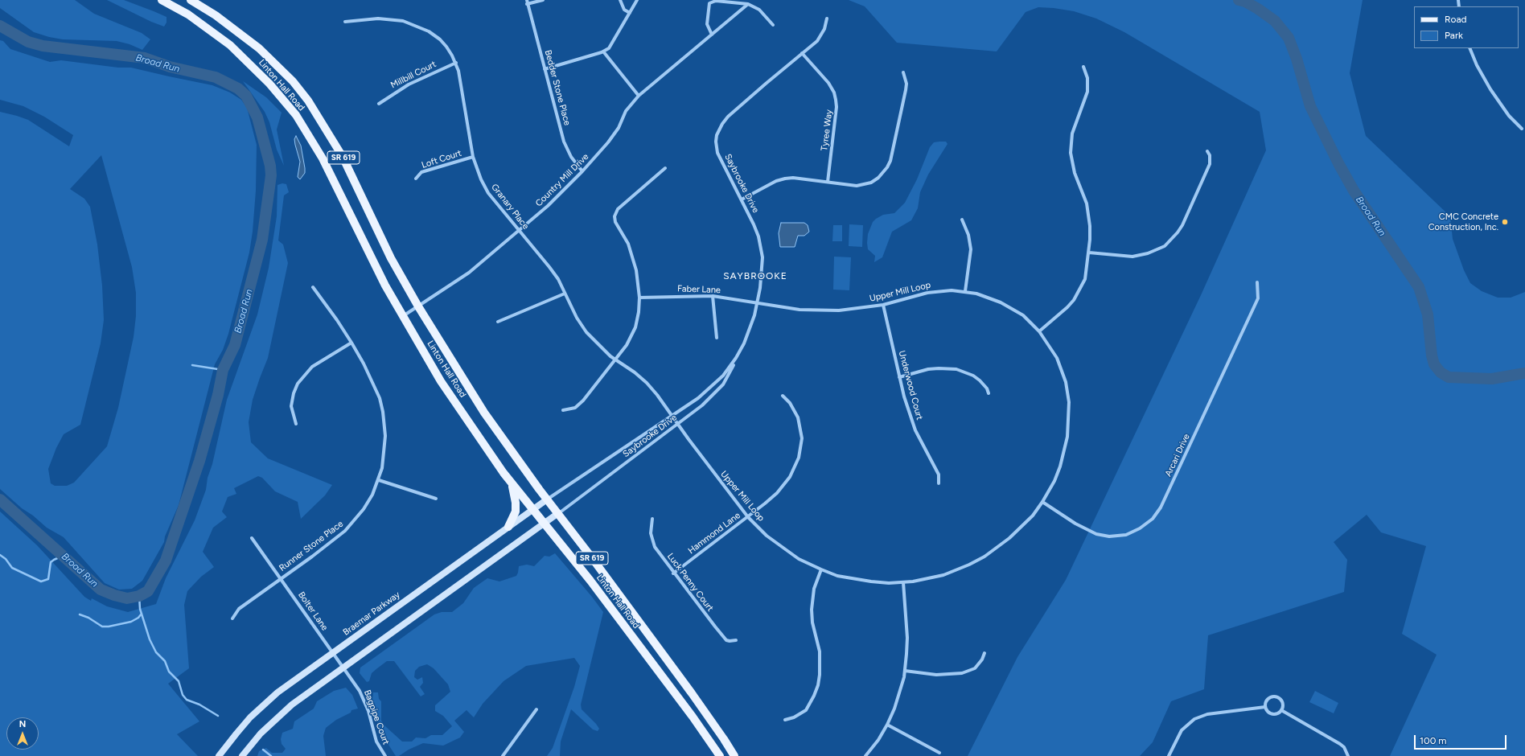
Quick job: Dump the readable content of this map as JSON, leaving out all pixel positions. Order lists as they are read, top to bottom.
{
  "streets": {
    "main road": ["Linton Hall Road", "SR 619"],
    "street": [
      "Millbill Court",
      "Bedder Stone Place",
      "Tyree Way",
      "Loft Court",
      "Country Mill Drive",
      "Saybrooke Drive",
      "Granary Place",
      "Faber Lane",
      "Upper Mill Loop",
      "Underwood Court",
      "Arcari Drive",
      "Hammond Lane",
      "Runner Stone Place",
      "Luck Penny Court",
      "Bolter Lane",
      "Braemar Parkway",
      "Bagpipe Court"
    ]
  },
  "crossings": [
    ["Millbill Court", "Granary Place"],
    ["Linton Hall Road", "Country Mill Drive"],
    ["Linton Hall Road", "Saybrooke Drive"],
    ["Linton Hall Road", "Braemar Parkway"],
    ["Bedder Stone Place", "Country Mill Drive"],
    ["Tyree Way", "Saybrooke Drive"],
    ["Loft Court", "Granary Place"],
    ["Country Mill Drive", "Granary Place"],
    ["Saybrooke Drive", "Granary Place"],
    ["Saybrooke Drive", "Faber Lane"],
    ["Saybrooke Drive", "Upper Mill Loop"],
    ["Saybrooke Drive", "Braemar Parkway"],
    ["Granary Place", "Upper Mill Loop"],
    ["Faber Lane", "Upper Mill Loop"],
    ["Upper Mill Loop", "Underwood Court"],
    ["Upper Mill Loop", "Arcari Drive"],
    ["Upper Mill Loop", "Hammond Lane"],
    ["Hammond Lane", "Luck Penny Court"],
    ["Runner Stone Place", "Bolter Lane"],
    ["Bolter Lane", "Braemar Parkway"],
    ["Bolter Lane", "Bagpipe Court"],
    ["Braemar Parkway", "Bagpipe Court"]
  ],
  "districts": ["SAYBROOKE"],
  "water": ["Broad Run"],
  "places": ["CMC Concrete Construction, Inc."],
  "legend": ["Road", "Park"],
  "scale_bar": "100 m",
  "north": "top"
}
